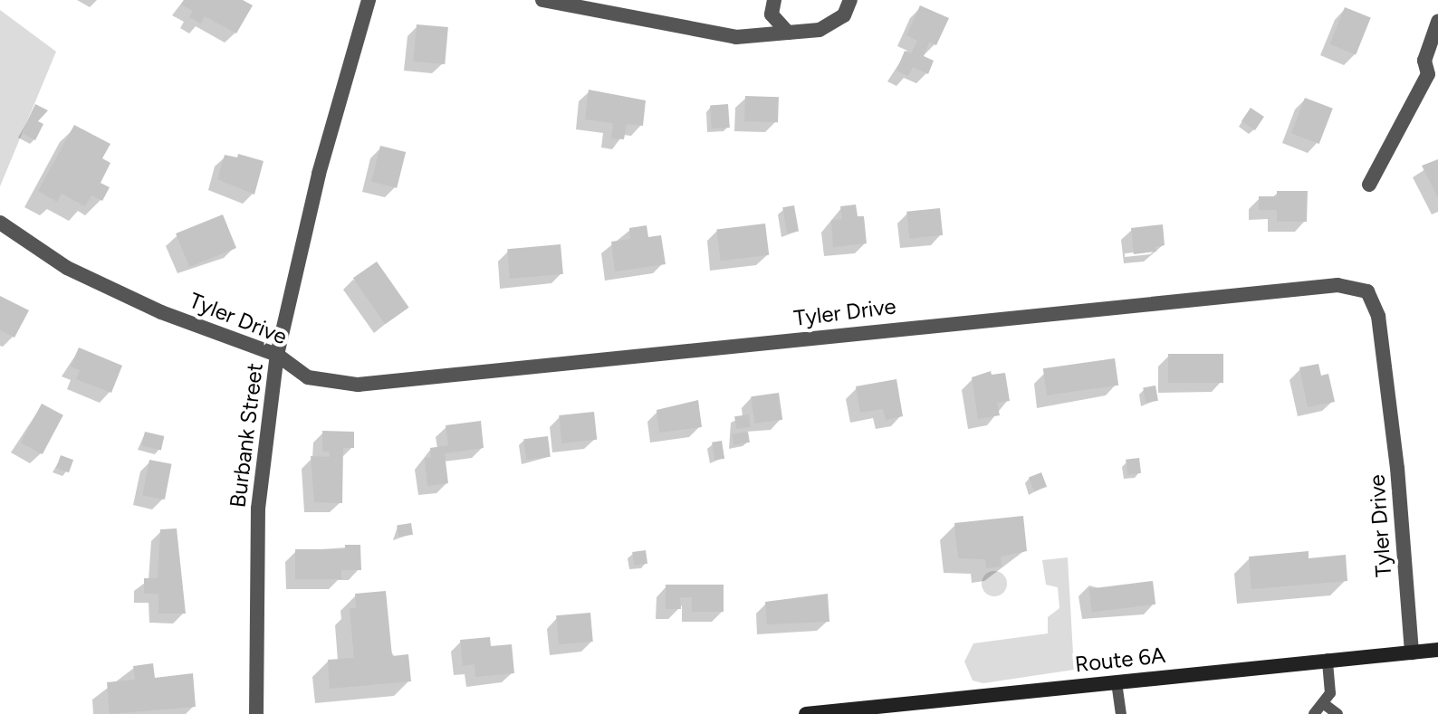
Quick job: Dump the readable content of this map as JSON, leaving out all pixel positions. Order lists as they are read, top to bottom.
{
  "streets": {
    "main road": ["Route 6A"],
    "street": ["Tyler Drive", "Burbank Street"]
  },
  "crossings": [
    ["Tyler Drive", "Burbank Street"],
    ["Tyler Drive", "Route 6A"]
  ]
}
